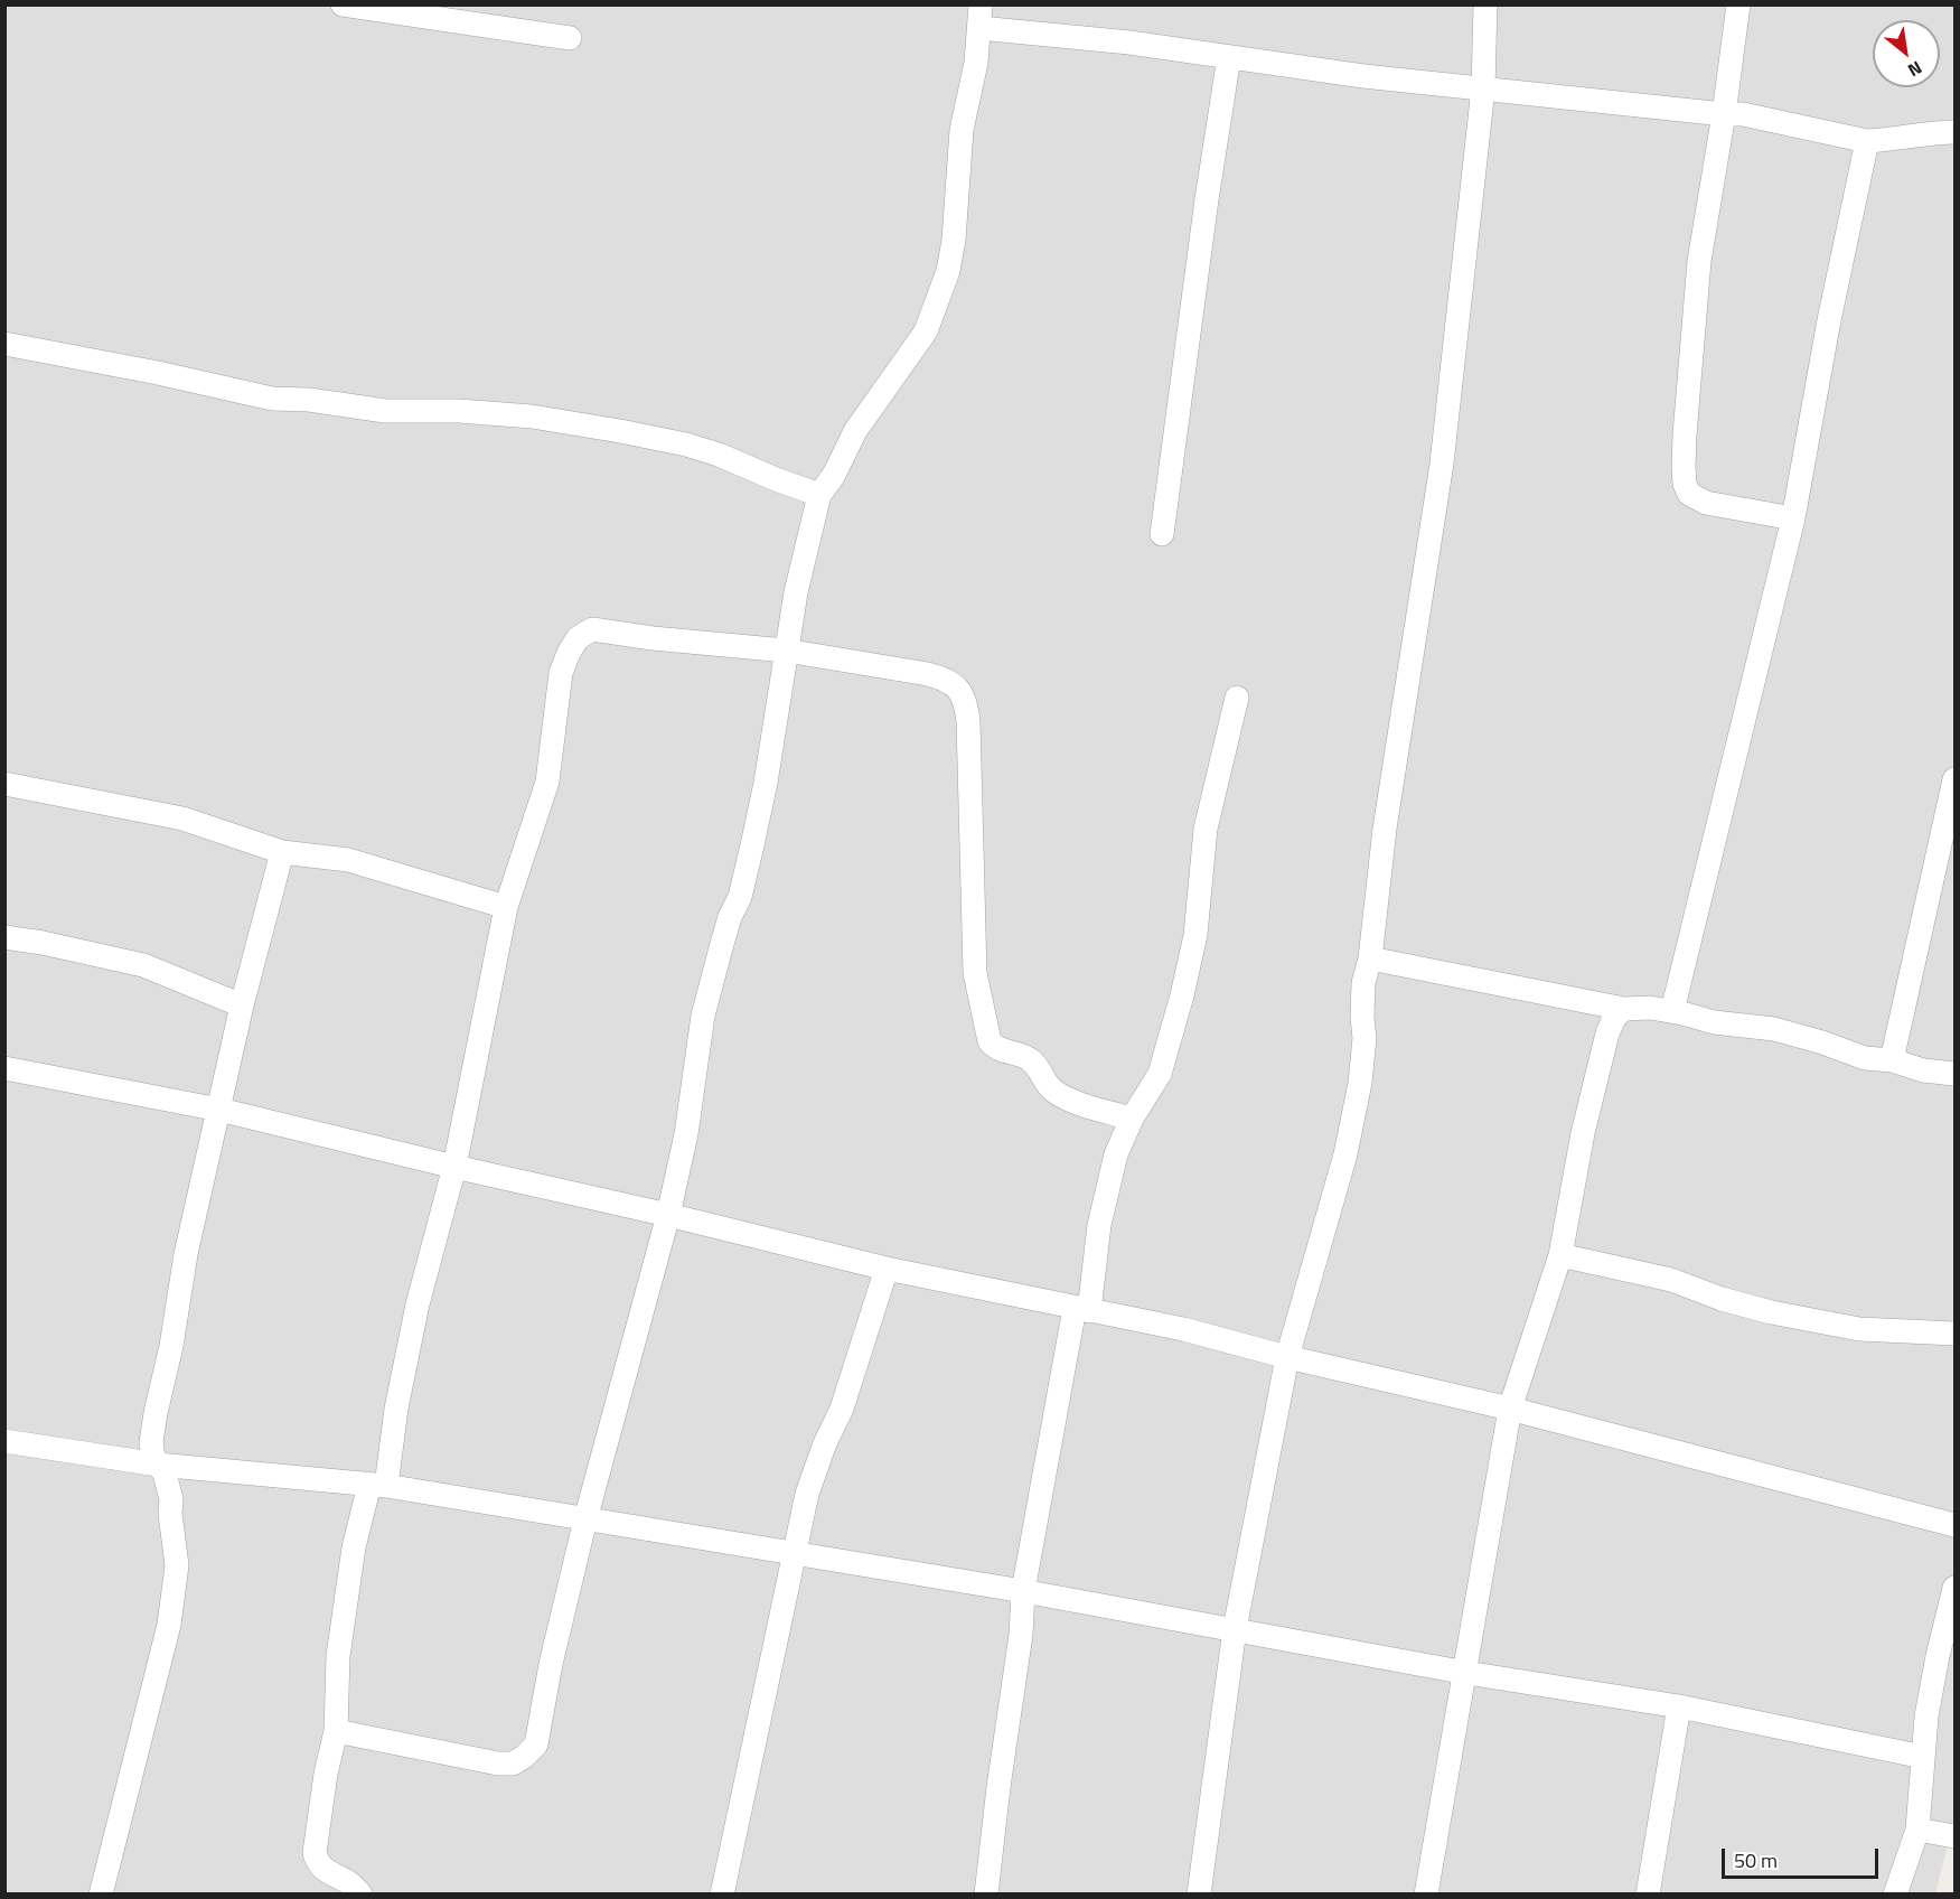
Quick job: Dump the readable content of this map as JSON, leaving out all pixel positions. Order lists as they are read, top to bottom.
{
  "scale_bar": "50 m",
  "north": "bottom right"
}
